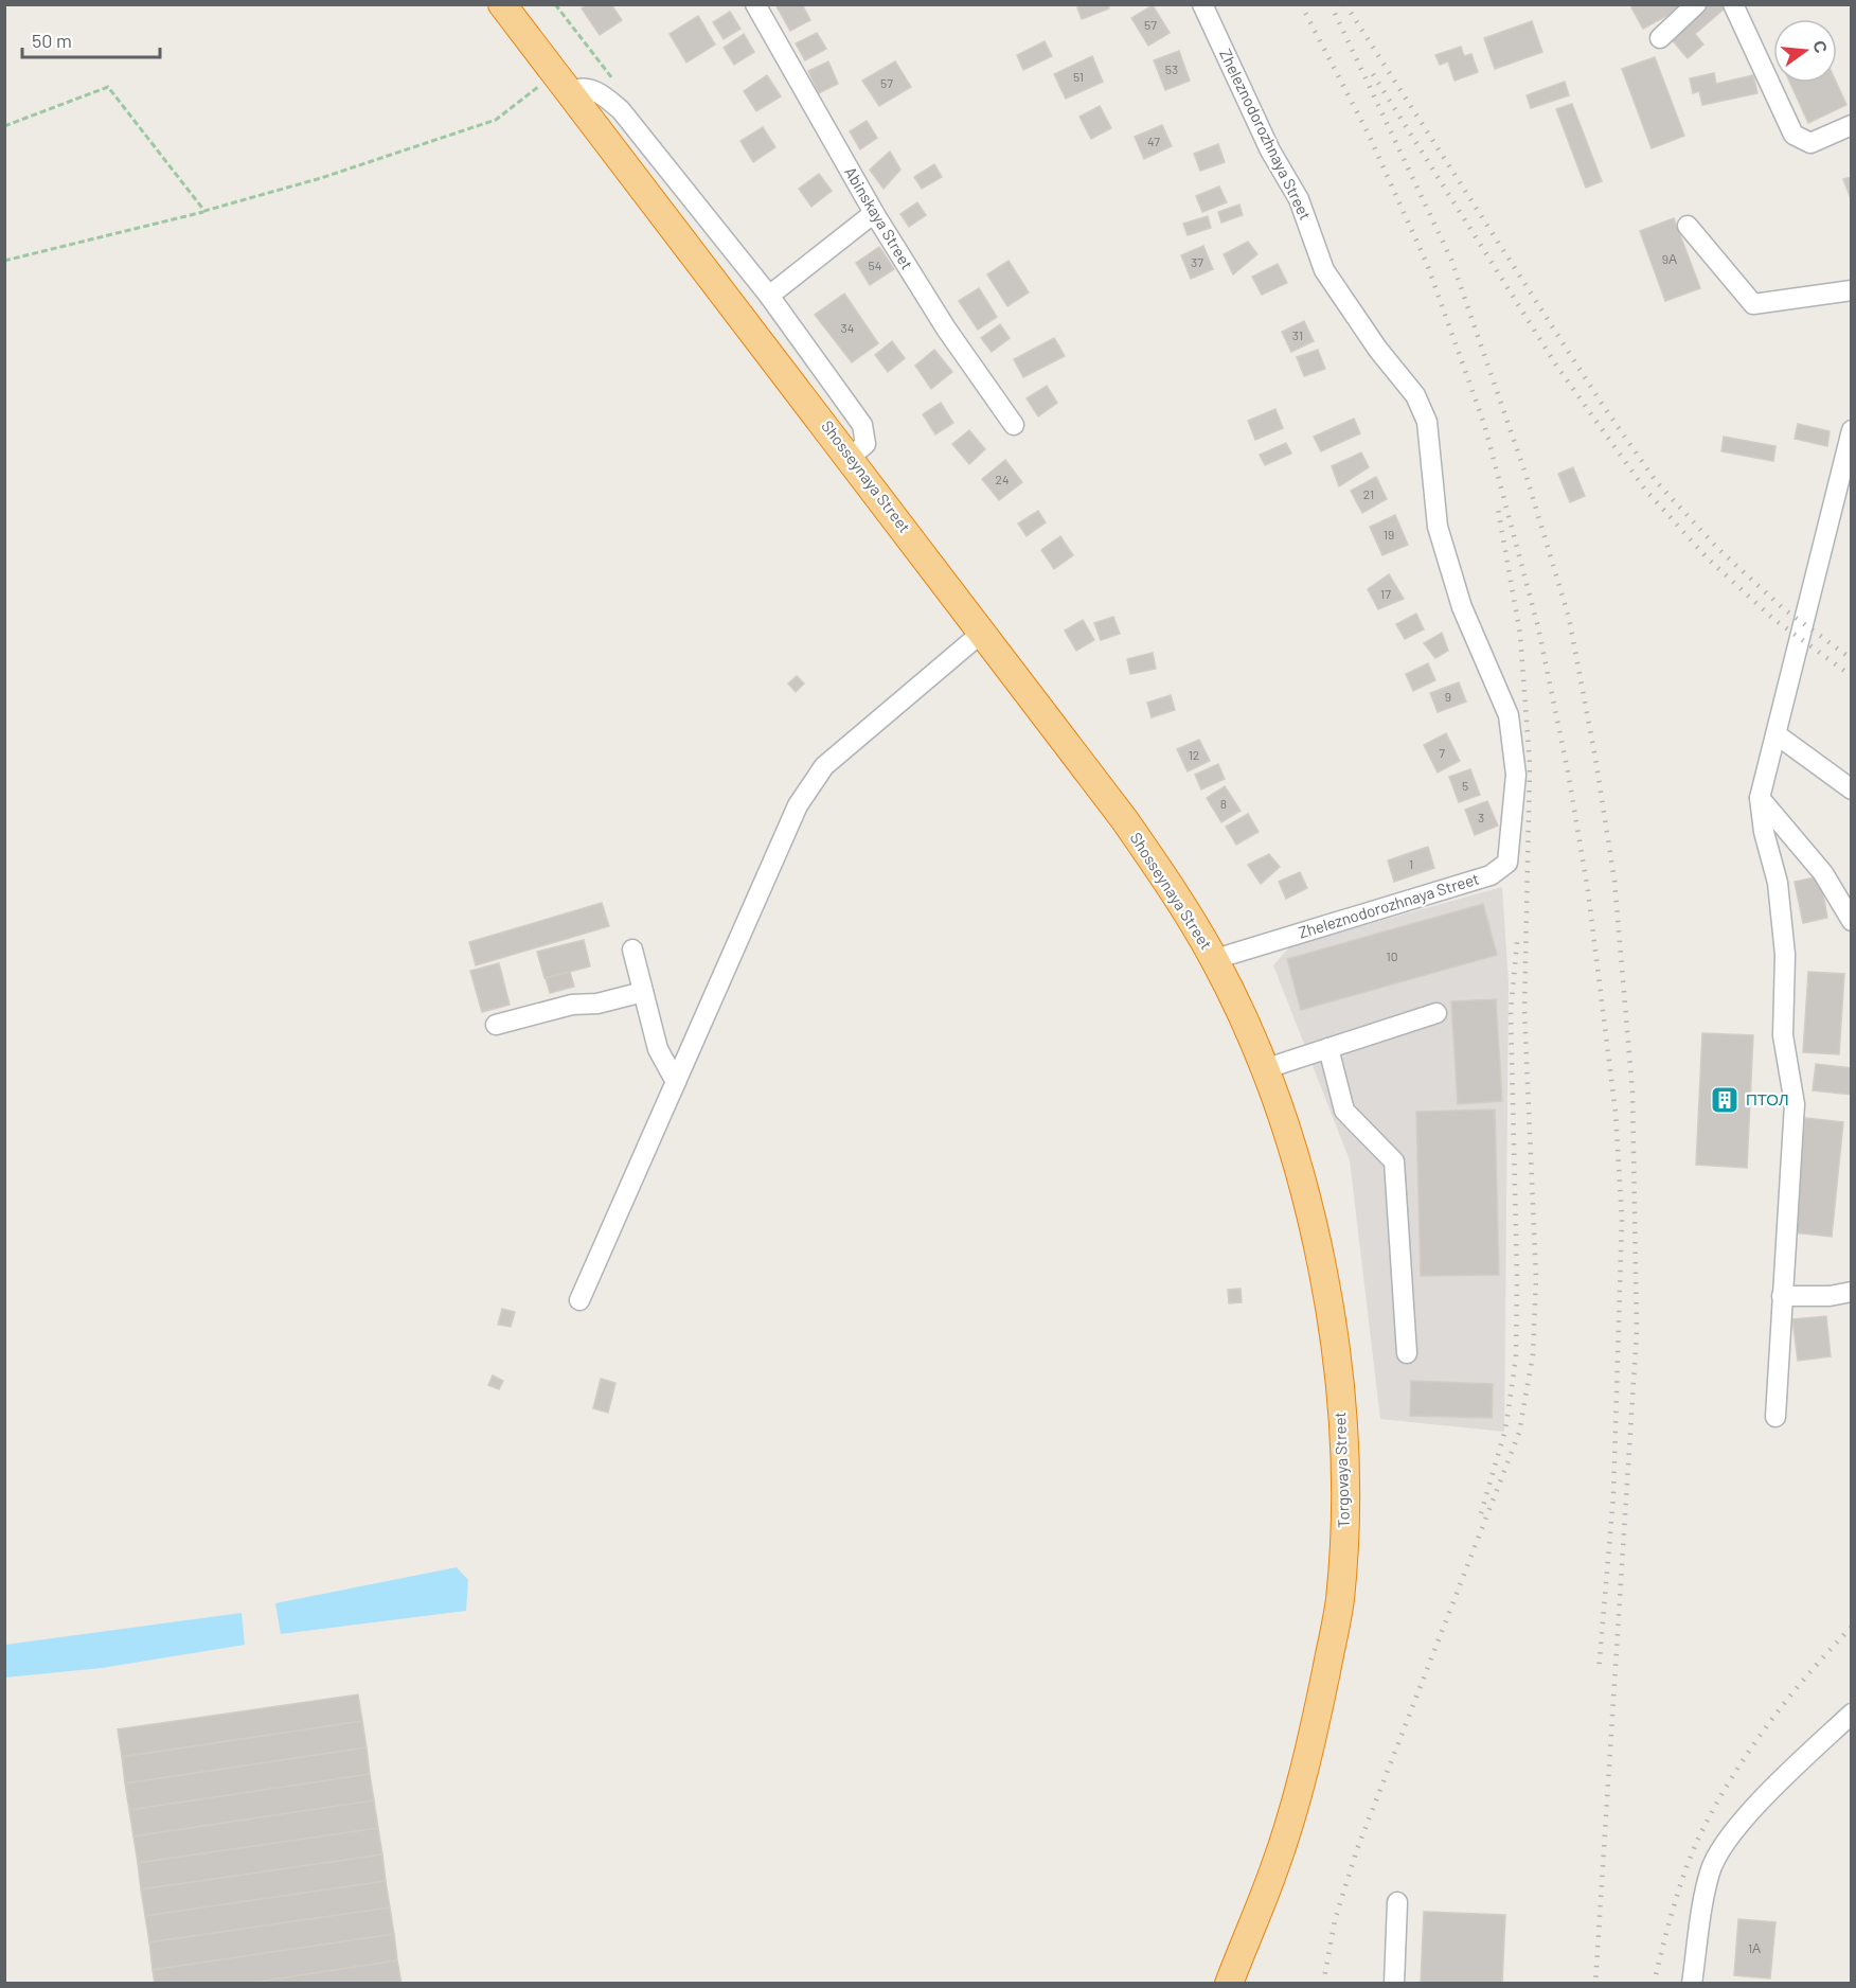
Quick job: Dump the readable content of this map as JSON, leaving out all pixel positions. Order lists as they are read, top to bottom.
{
  "streets": {
    "highway": ["Shosseynaya Street", "Torgovaya Street"],
    "street": ["Zheleznodorozhnaya Street", "Abinskaya Street"]
  },
  "crossings": [
    ["Zheleznodorozhnaya Street", "Shosseynaya Street"],
    ["Zheleznodorozhnaya Street", "Torgovaya Street"],
    ["Shosseynaya Street", "Torgovaya Street"]
  ],
  "places": {
    "building": ["ПТОЛ"]
  },
  "house_numbers": [
    "57",
    "53",
    "51",
    "57",
    "47",
    "9А",
    "37",
    "54",
    "34",
    "31",
    "24",
    "21",
    "19",
    "17",
    "9",
    "7",
    "12",
    "5",
    "8",
    "3",
    "1",
    "10",
    "1А"
  ],
  "scale_bar": "50 m",
  "north": "right"
}
